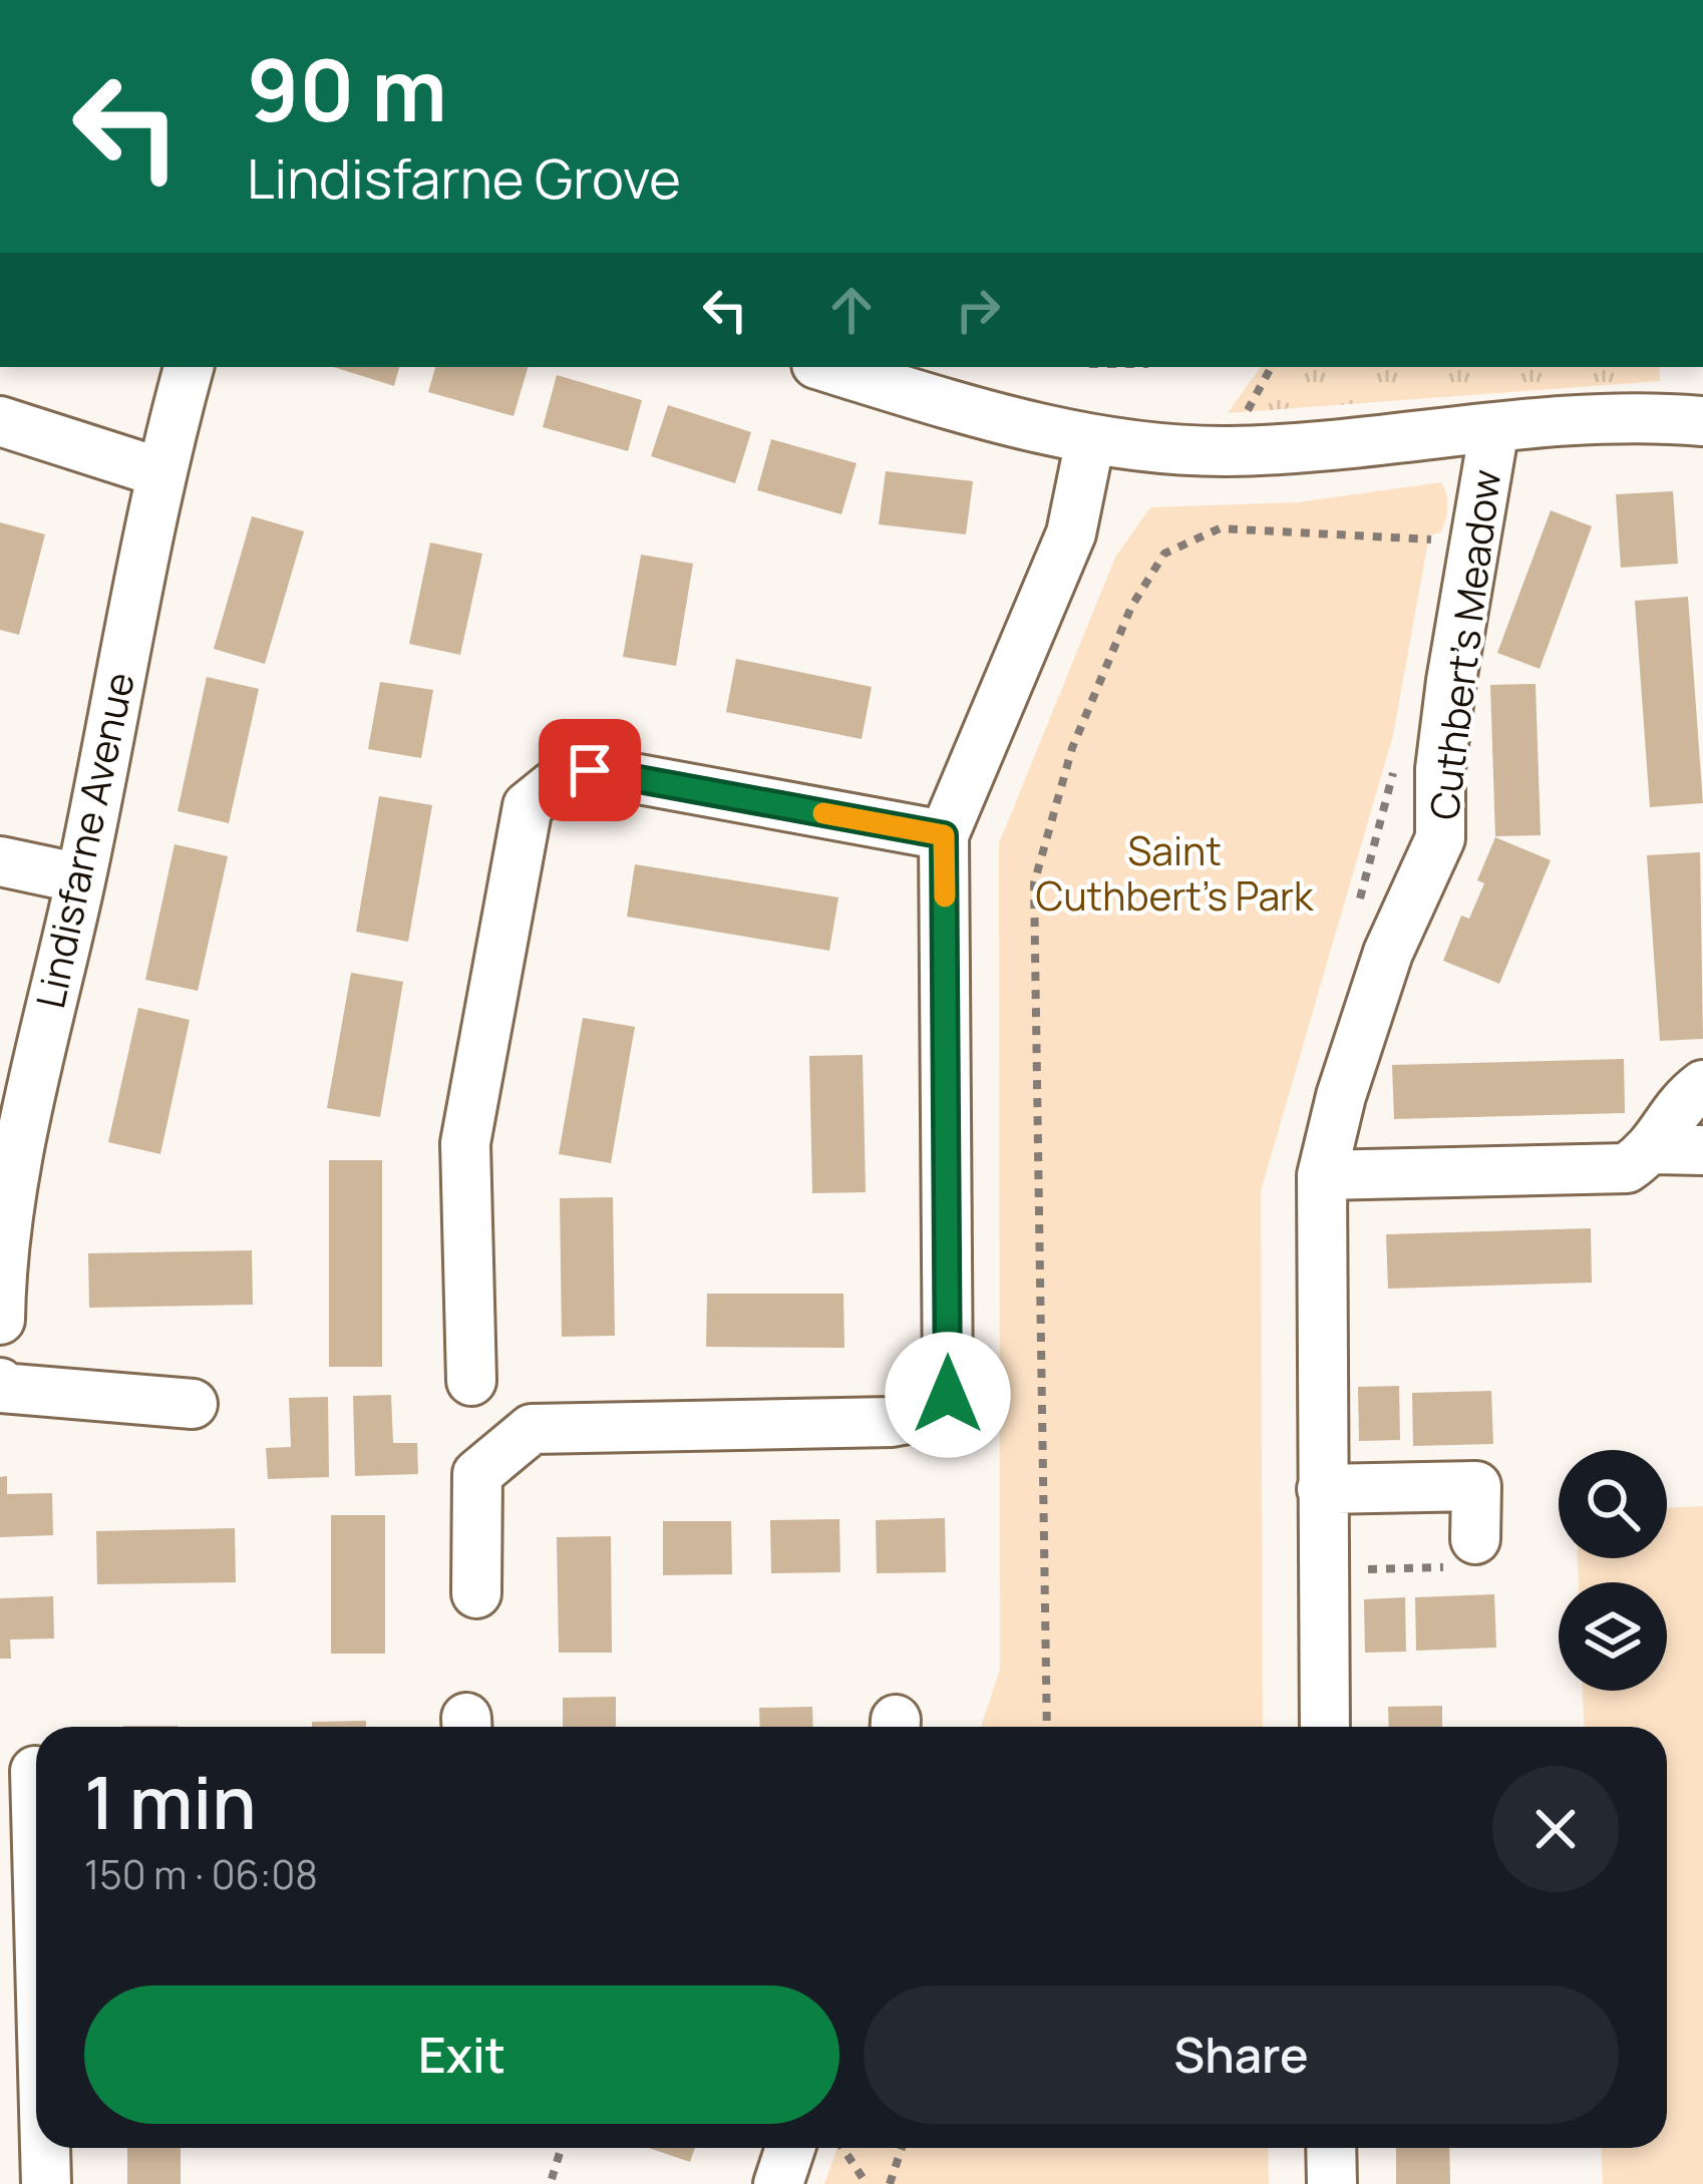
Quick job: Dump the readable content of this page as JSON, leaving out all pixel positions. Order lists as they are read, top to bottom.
{
  "streets": {
    "street": ["Cuthbert's Meadow", "Lindisfarne Avenue"]
  },
  "parks": ["Saint Cuthbert's Park"],
  "page": {
    "turn": ["90 m", "Lindisfarne Grove"],
    "heading": ["1 min", "150 m · 06:08"],
    "buttons": ["Exit", "Share"]
  }
}
